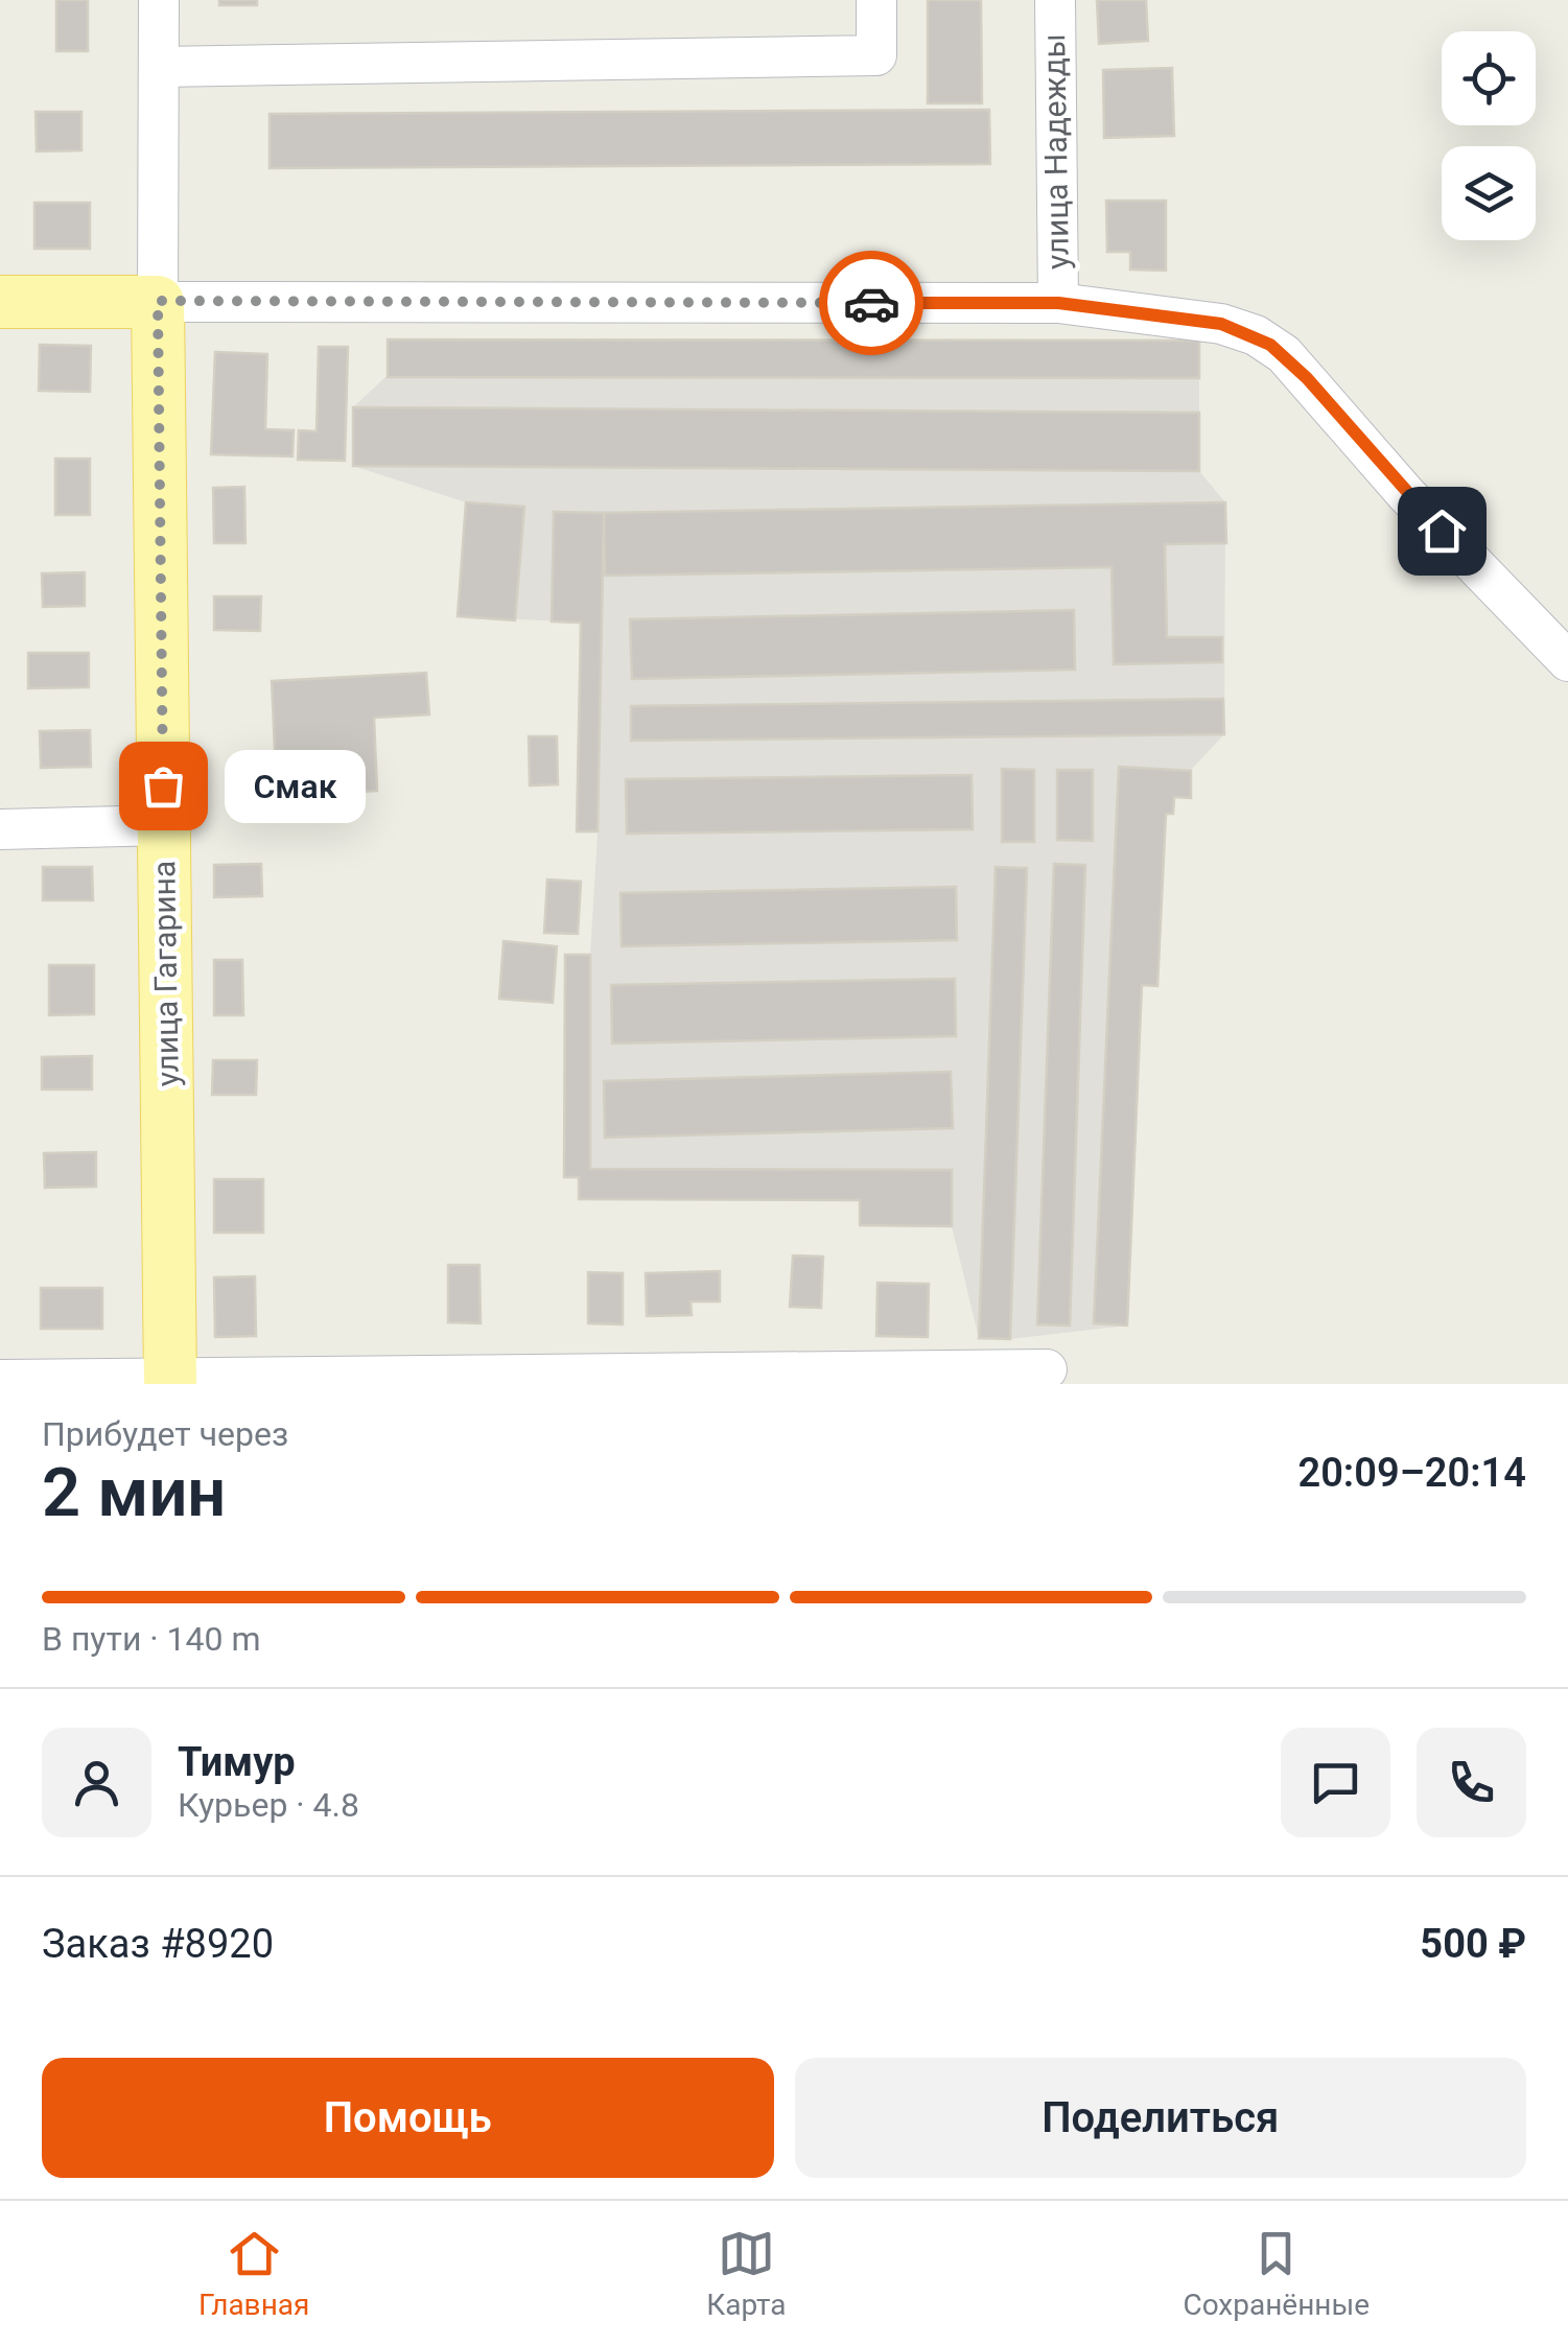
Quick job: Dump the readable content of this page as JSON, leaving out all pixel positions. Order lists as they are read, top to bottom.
{
  "streets": {
    "main road": ["улица Гагарина"],
    "street": ["улица Надежды"]
  },
  "places": ["Смак"],
  "page": {
    "bubble": "Смак",
    "heading": ["2 мин", "Прибудет через", "20:09–20:14"],
    "panel": [
      "Тимур",
      "Курьер · 4.8",
      "Заказ #8920",
      "500 ₽"
    ],
    "bar": "В пути · 140 m",
    "buttons": ["Помощь", "Поделиться"],
    "tabs": ["Главная", "Карта", "Сохранённые"]
  }
}
